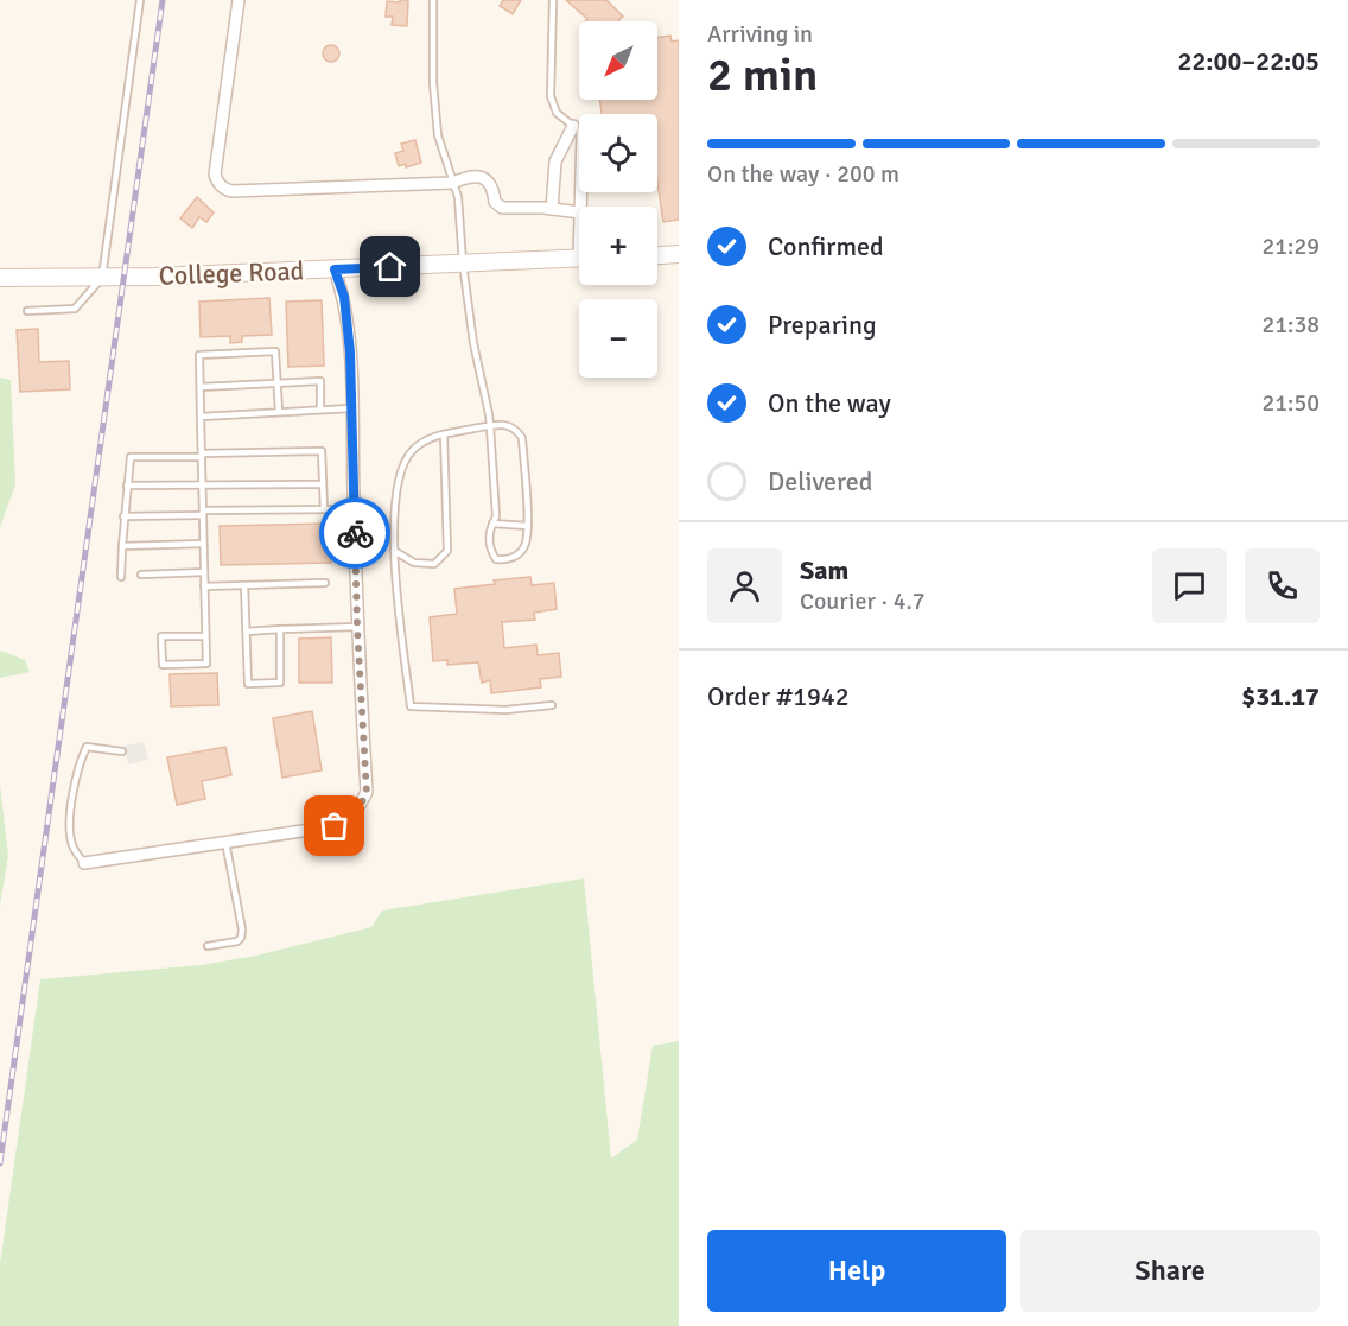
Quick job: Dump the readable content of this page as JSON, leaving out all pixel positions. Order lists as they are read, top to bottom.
{
  "streets": {
    "street": ["College Road"]
  },
  "north": "bottom left",
  "page": {
    "heading": ["2 min", "Arriving in", "22:00–22:05"],
    "panel": [
      "Sam",
      "Courier · 4.7",
      "Order #1942",
      "$31.17"
    ],
    "map_buttons": ["+", "−"],
    "bar": "On the way · 200 m",
    "list": [
      ["Confirmed", "21:29"],
      ["Preparing", "21:38"],
      ["On the way", "21:50"],
      "Delivered"
    ],
    "buttons": ["Help", "Share"]
  }
}
